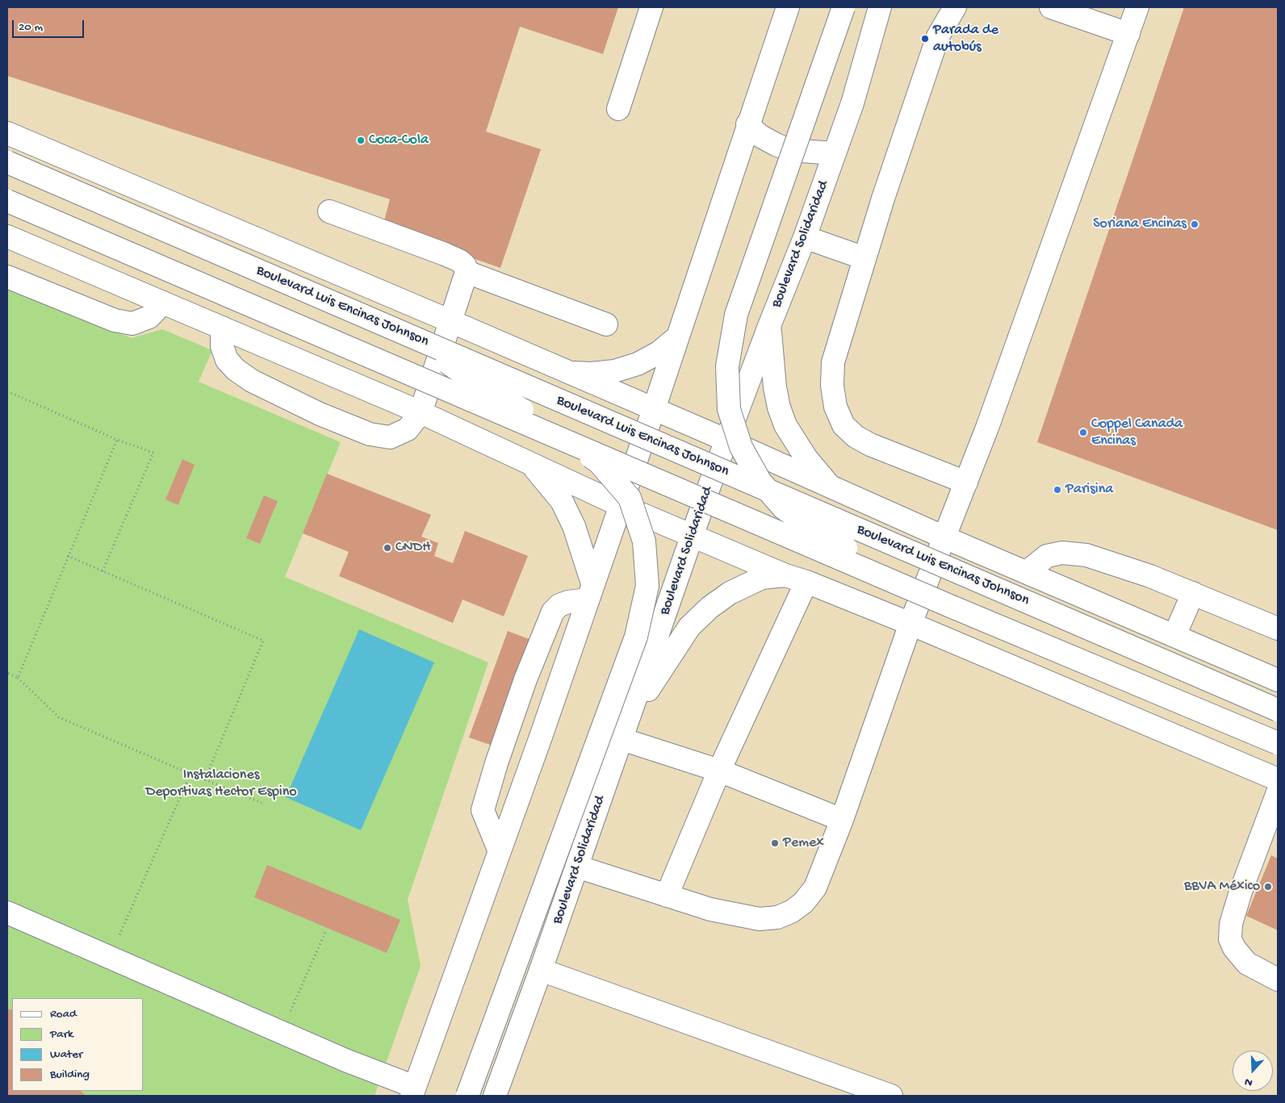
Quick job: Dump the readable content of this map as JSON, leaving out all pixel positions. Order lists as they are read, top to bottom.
{
  "streets": {
    "main road": ["Boulevard Solidaridad", "Boulevard Luis Encinas Johnson"]
  },
  "parks": ["Instalaciones Deportivas Hector Espino"],
  "places": [
    "Parada de autobús",
    "Coca-Cola",
    "Soriana Encinas",
    "Coppel Canada Encinas",
    "Parisina",
    "CNDH",
    "Pemex",
    "BBVA México"
  ],
  "legend": [
    "Road",
    "Park",
    "Water",
    "Building"
  ],
  "scale_bar": "20 m",
  "north": "bottom"
}
